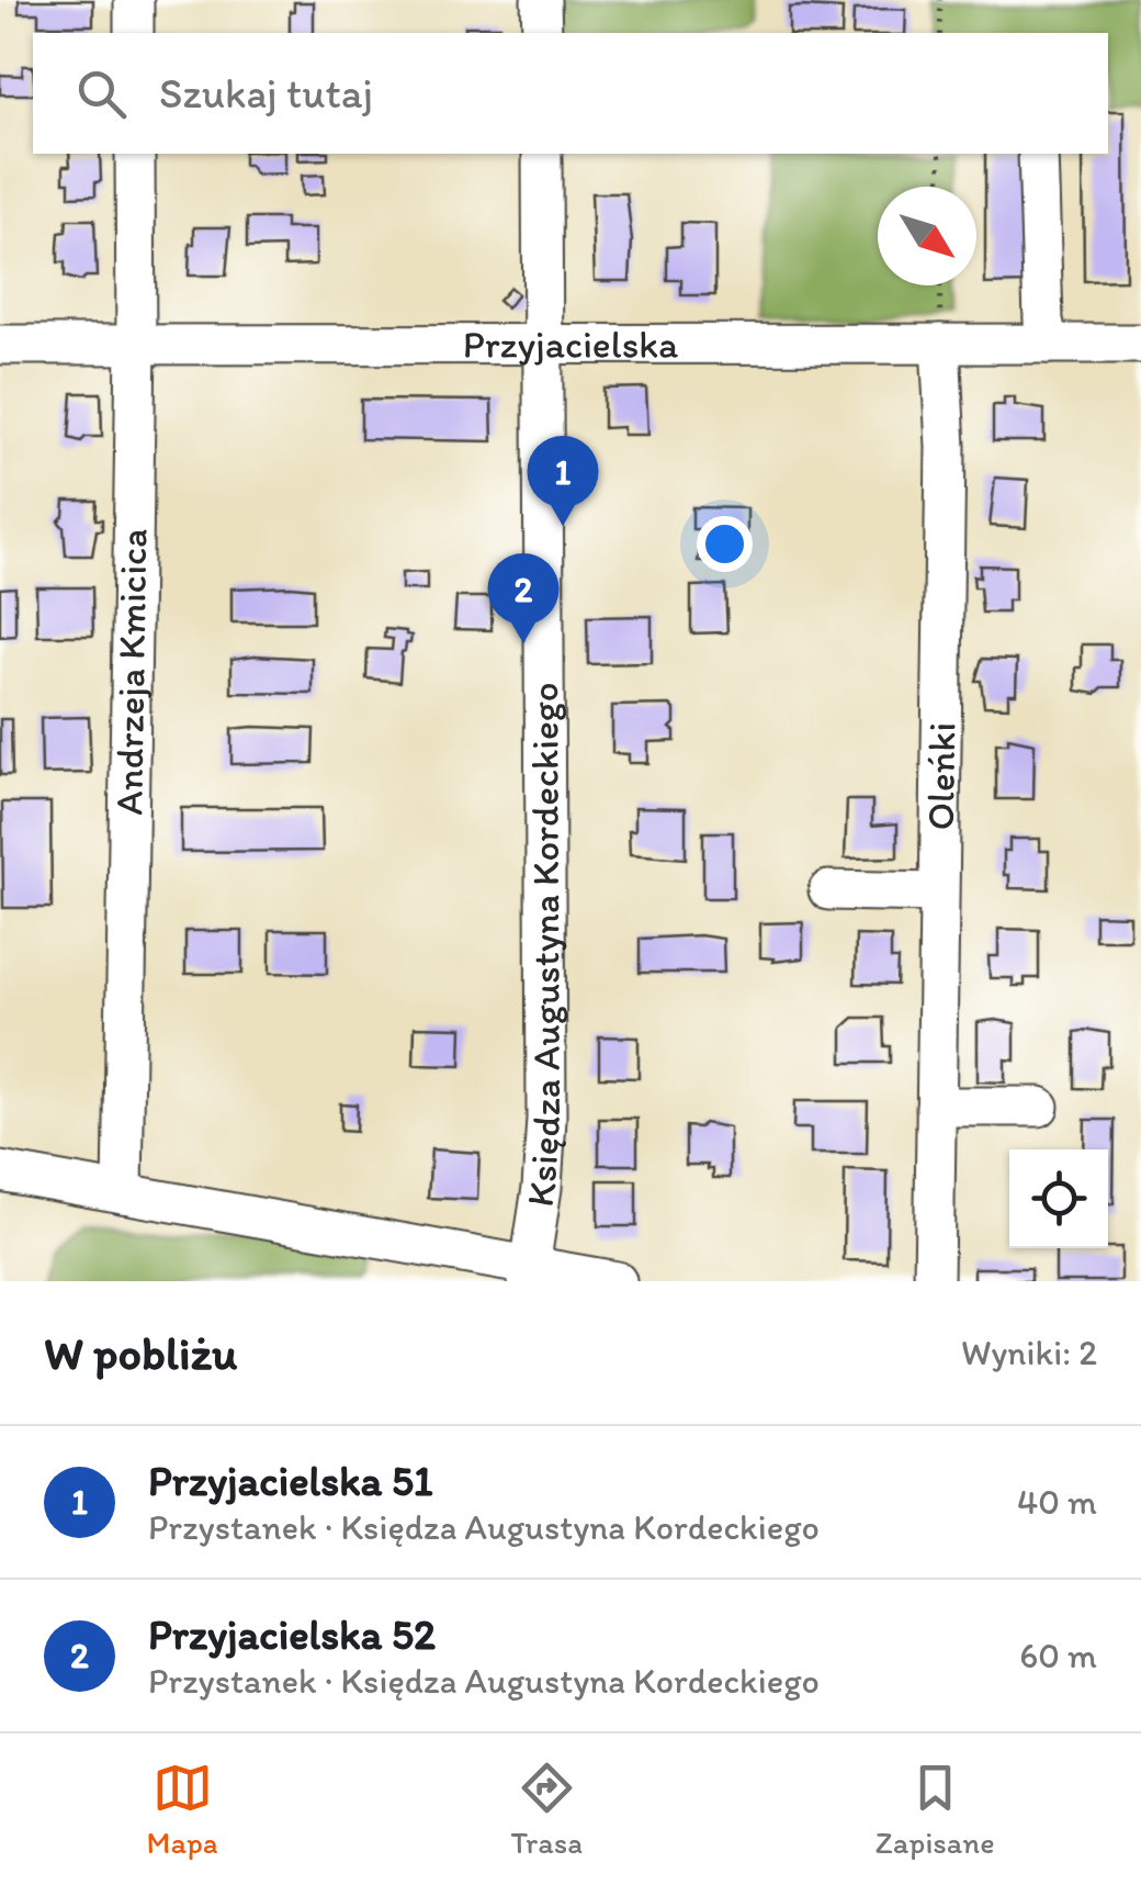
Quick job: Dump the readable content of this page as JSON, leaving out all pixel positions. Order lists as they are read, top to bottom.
{
  "streets": {
    "street": [
      "Przyjacielska",
      "Andrzeja Kmicica",
      "Oleńki",
      "Księdza Augustyna Kordeckiego"
    ]
  },
  "crossings": [
    ["Przyjacielska", "Andrzeja Kmicica"],
    ["Przyjacielska", "Oleńki"],
    ["Przyjacielska", "Księdza Augustyna Kordeckiego"]
  ],
  "north": "bottom right",
  "page": {
    "search": "Szukaj tutaj",
    "pins": ["1", "2"],
    "heading": ["W pobliżu", "Wyniki: 2"],
    "list": [
      {
        "mark": "1",
        "name": "Przyjacielska 51",
        "note": "Przystanek · Księdza Augustyna Kordeckiego",
        "value": "40 m"
      },
      {
        "mark": "2",
        "name": "Przyjacielska 52",
        "note": "Przystanek · Księdza Augustyna Kordeckiego",
        "value": "60 m"
      }
    ],
    "nav": ["Mapa", "Trasa", "Zapisane"]
  }
}
